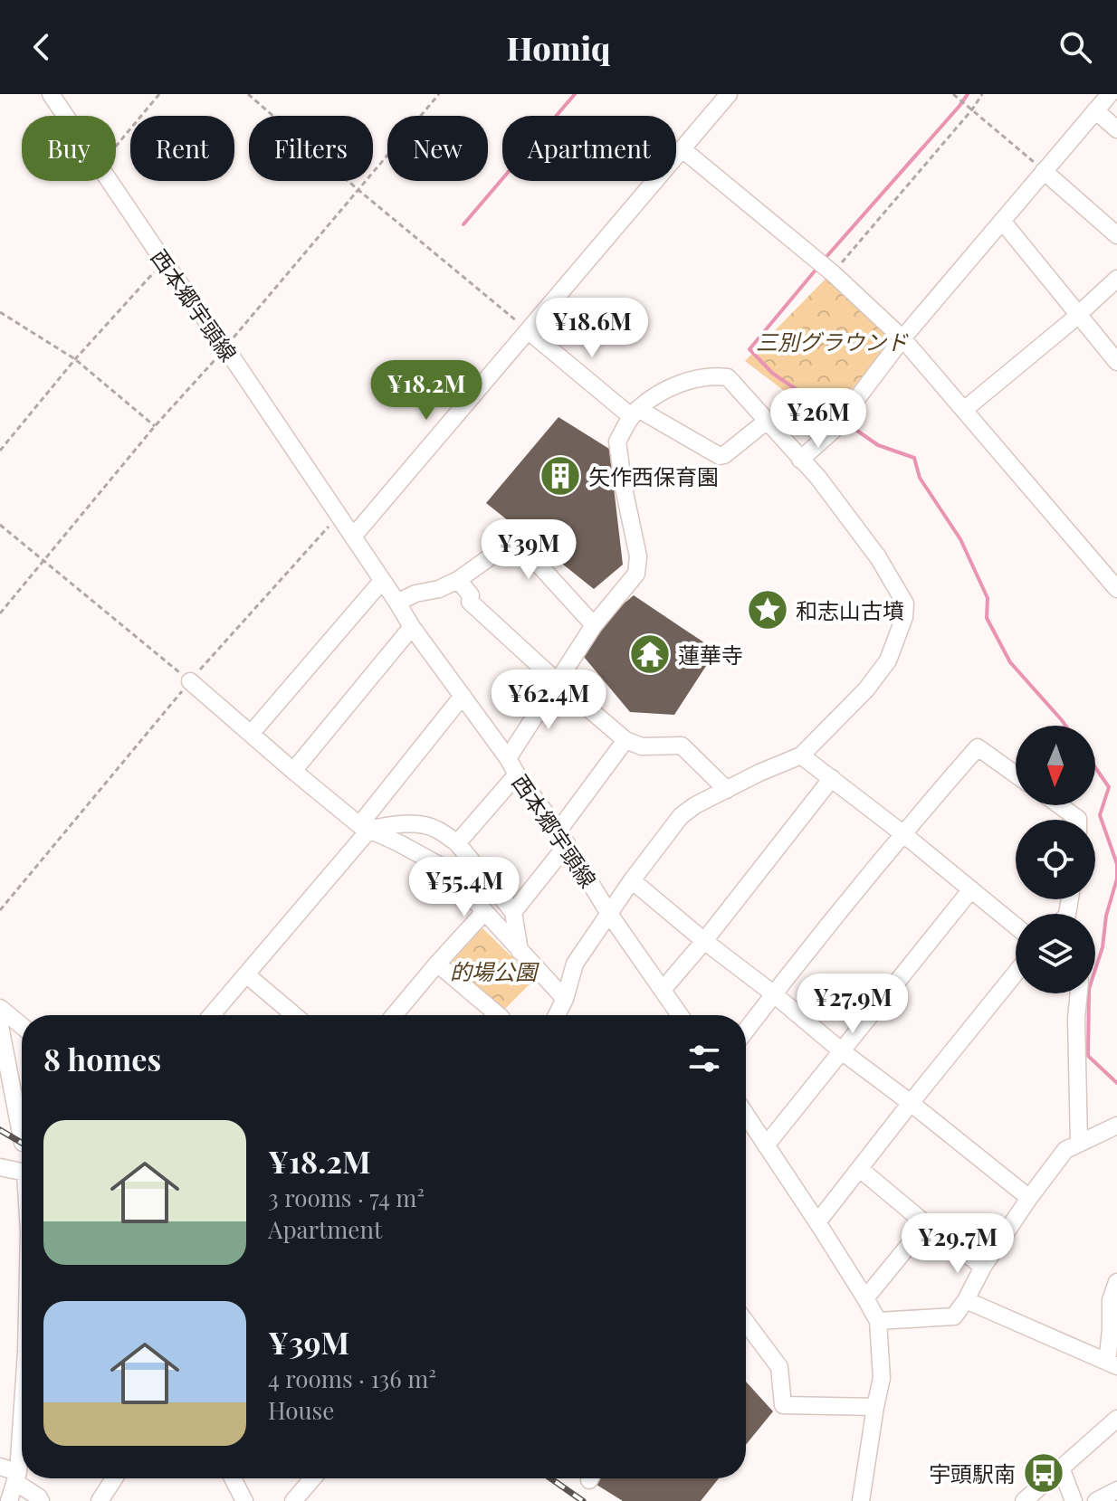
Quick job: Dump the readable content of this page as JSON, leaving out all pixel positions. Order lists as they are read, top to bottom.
{
  "streets": {
    "street": ["西本郷宇頭線"]
  },
  "parks": ["三別グラウンド", "的場公園"],
  "places": {
    "building": ["矢作西保育園"],
    "place": ["和志山古墳"],
    "temple": ["蓮華寺"],
    "bus stop": ["宇頭駅南"]
  },
  "north": "bottom",
  "page": {
    "header": "Homiq",
    "chip": [
      "Buy",
      "Rent",
      "Filters",
      "New",
      "Apartment"
    ],
    "price": [
      "¥18.6M",
      "¥18.2M",
      "¥26M",
      "¥39M",
      "¥62.4M",
      "¥55.4M",
      "¥27.9M",
      "¥29.7M"
    ],
    "heading": "8 homes",
    "list": [
      {
        "name": "¥18.2M",
        "note": "3 rooms · 74 m² · Apartment"
      },
      {
        "name": "¥39M",
        "note": "4 rooms · 136 m² · House"
      }
    ]
  }
}
